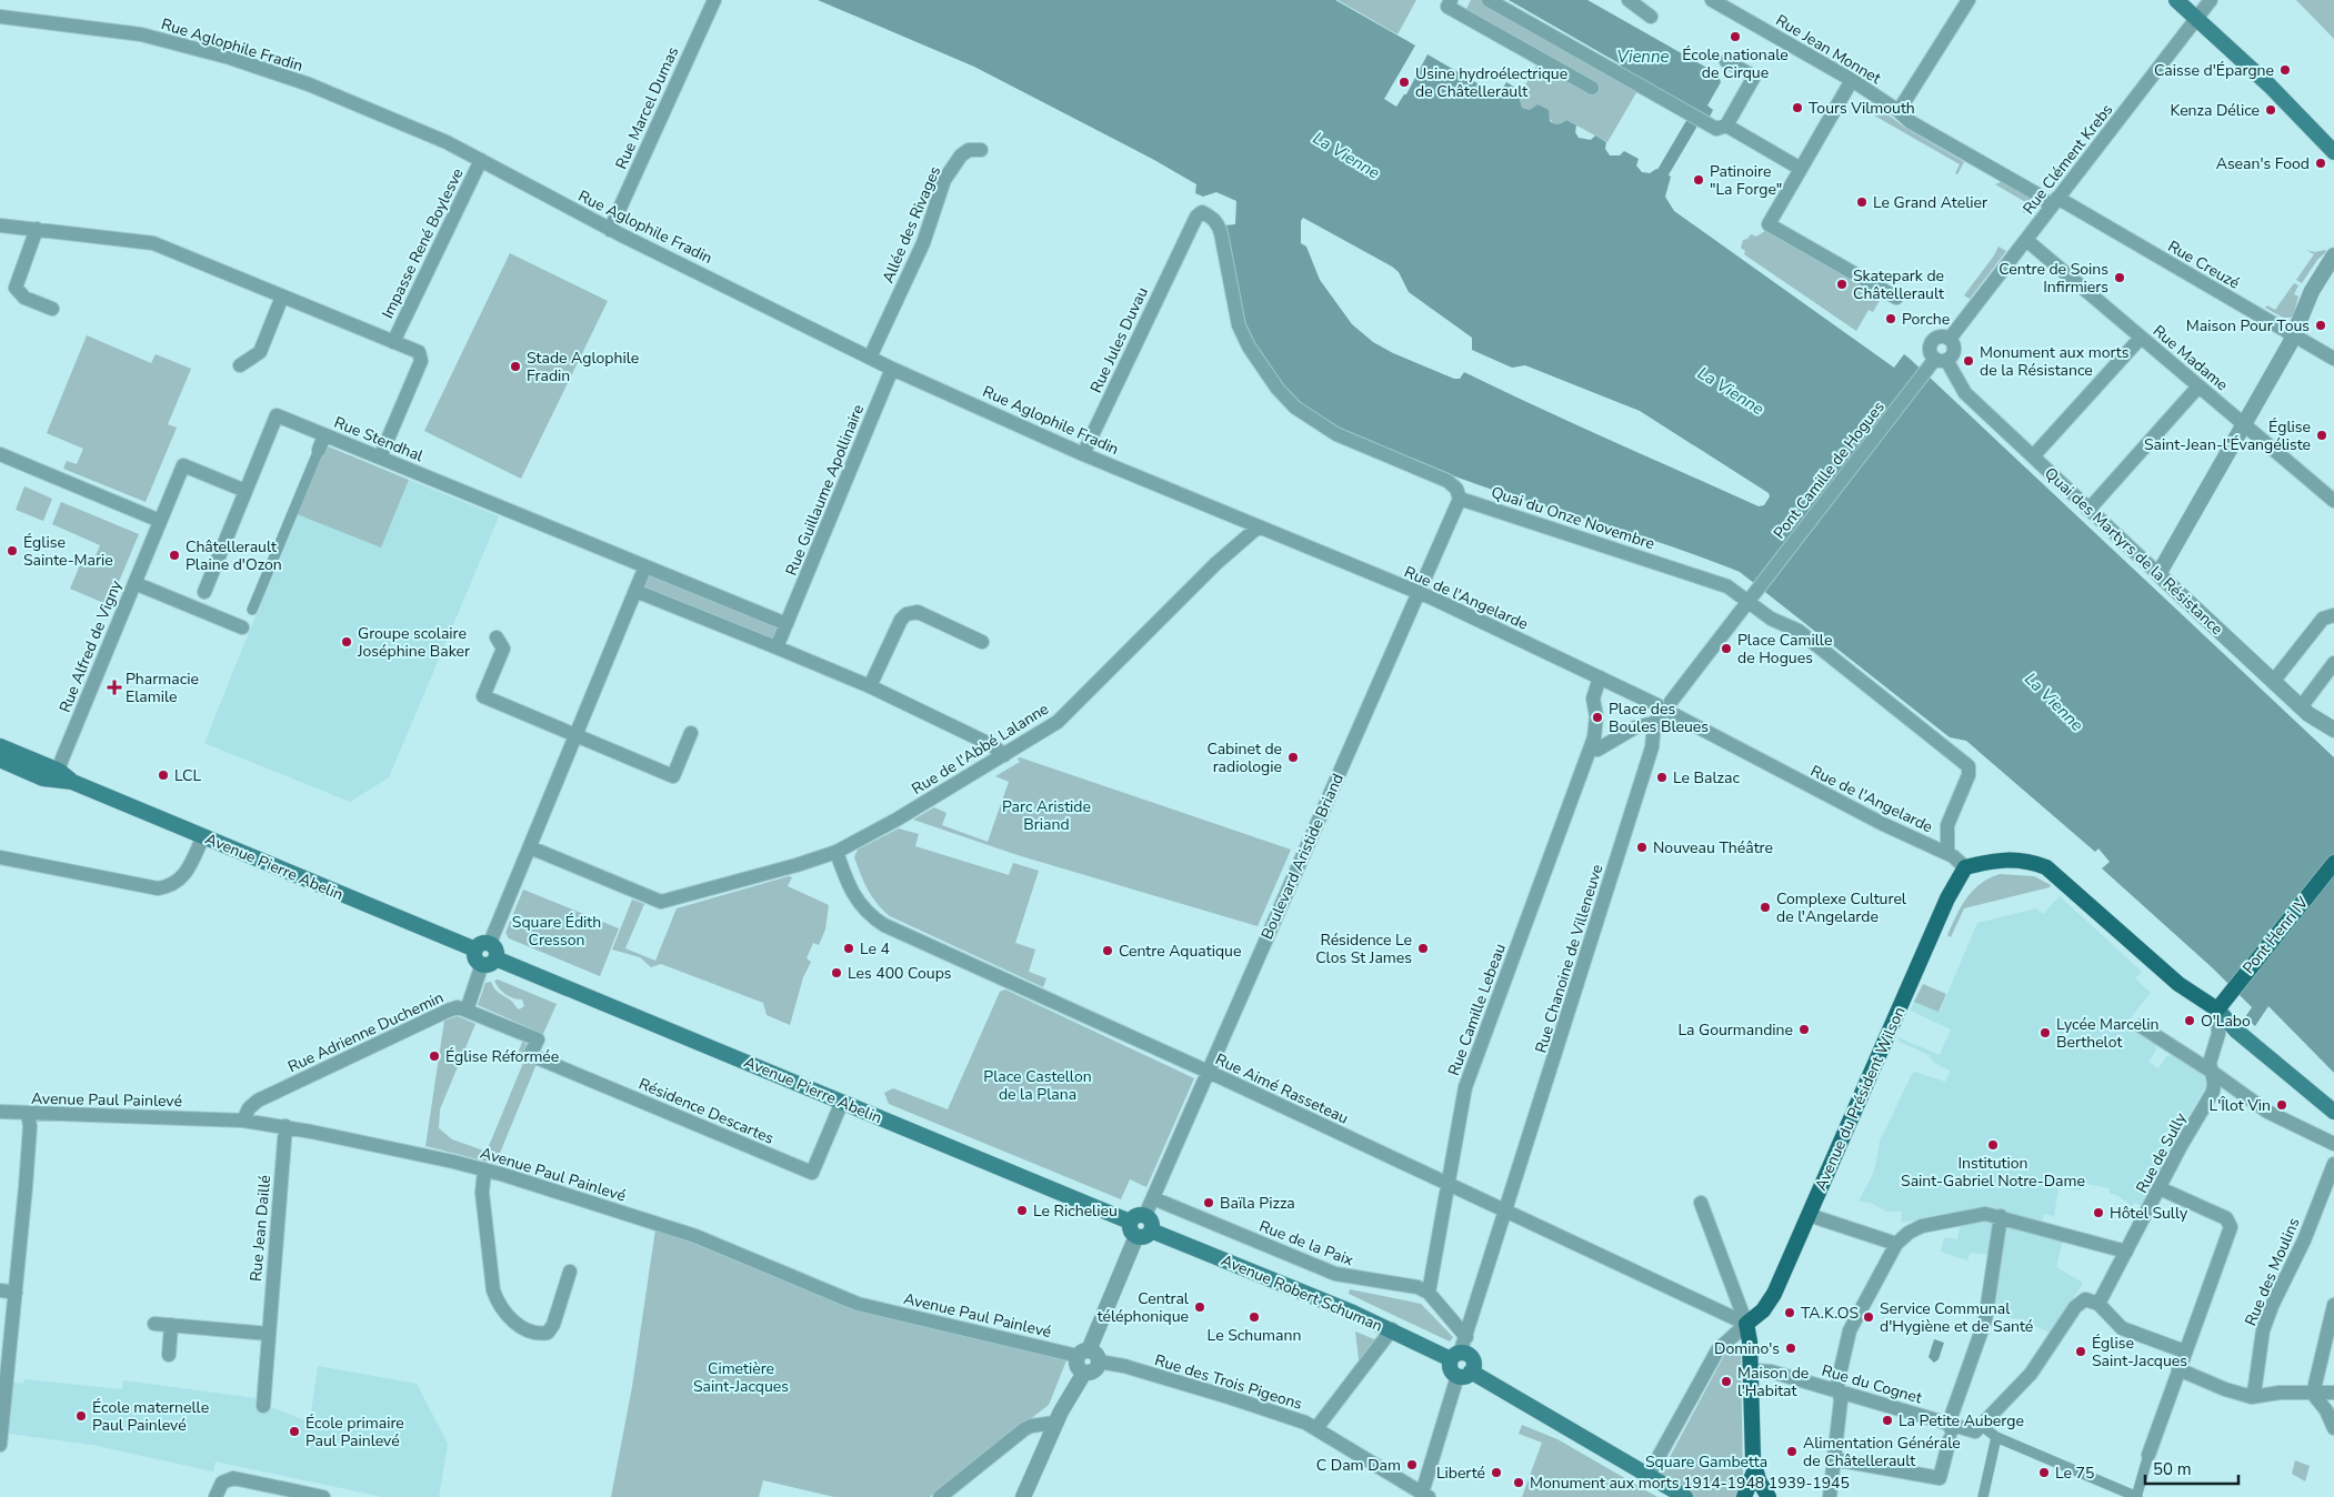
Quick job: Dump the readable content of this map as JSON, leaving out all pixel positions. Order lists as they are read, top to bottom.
{
  "streets": {
    "main road": [
      "Avenue Pierre Abelin",
      "Pont Henri IV",
      "Avenue du Président Wilson",
      "Avenue Robert Schuman"
    ],
    "street": [
      "Rue Aglophile Fradin",
      "Rue Jean Monnet",
      "Rue Marcel Dumas",
      "Rue Clément Krebs",
      "Allée des Rivages",
      "Impasse René Boylesve",
      "Rue Creuzé",
      "Rue Jules Duvau",
      "Rue Madame",
      "Rue Stendhal",
      "Pont Camille de Hogues",
      "Rue Guillaume Apollinaire",
      "Quai du Onze Novembre",
      "Quai des Martyrs de la Résistance",
      "Rue de l'Angelarde",
      "Rue Alfred de Vigny",
      "Rue de l'Abbé Lalanne",
      "Boulevard Aristide Briand",
      "Rue Chanoine de Villeneuve",
      "Rue Camille Lebeau",
      "Rue Adrienne Duchemin",
      "Rue Aimé Rasseteau",
      "Avenue Paul Painlevé",
      "Résidence Descartes",
      "Rue de Sully",
      "Rue Jean Daillé",
      "Rue de la Paix",
      "Rue des Moulins",
      "Rue des Trois Pigeons",
      "Rue du Cognet"
    ]
  },
  "crossings": [
    ["Rue Aglophile Fradin", "Rue Marcel Dumas"],
    ["Rue Aglophile Fradin", "Allée des Rivages"],
    ["Rue Aglophile Fradin", "Impasse René Boylesve"],
    ["Rue Aglophile Fradin", "Rue Jules Duvau"],
    ["Rue Aglophile Fradin", "Rue Guillaume Apollinaire"],
    ["Rue Aglophile Fradin", "Rue de l'Angelarde"],
    ["Rue Aglophile Fradin", "Rue de l'Abbé Lalanne"],
    ["Rue Jean Monnet", "Rue Creuzé"],
    ["Rue Clément Krebs", "Rue Creuzé"],
    ["Rue Clément Krebs", "Rue Madame"],
    ["Rue Jules Duvau", "Quai du Onze Novembre"],
    ["Rue Jules Duvau", "Boulevard Aristide Briand"],
    ["Rue Stendhal", "Rue Guillaume Apollinaire"],
    ["Rue Stendhal", "Rue Alfred de Vigny"],
    ["Pont Camille de Hogues", "Quai du Onze Novembre"],
    ["Pont Camille de Hogues", "Quai des Martyrs de la Résistance"],
    ["Quai du Onze Novembre", "Rue de l'Angelarde"],
    ["Quai du Onze Novembre", "Boulevard Aristide Briand"],
    ["Rue de l'Angelarde", "Rue de l'Abbé Lalanne"],
    ["Rue de l'Angelarde", "Boulevard Aristide Briand"],
    ["Rue de l'Angelarde", "Rue Chanoine de Villeneuve"],
    ["Rue de l'Angelarde", "Avenue du Président Wilson"],
    ["Rue Alfred de Vigny", "Avenue Pierre Abelin"],
    ["Rue de l'Abbé Lalanne", "Rue Aimé Rasseteau"],
    ["Boulevard Aristide Briand", "Avenue Pierre Abelin"],
    ["Boulevard Aristide Briand", "Rue Aimé Rasseteau"],
    ["Boulevard Aristide Briand", "Rue de la Paix"],
    ["Boulevard Aristide Briand", "Avenue Robert Schuman"],
    ["Avenue Pierre Abelin", "Rue Adrienne Duchemin"],
    ["Avenue Pierre Abelin", "Résidence Descartes"],
    ["Avenue Pierre Abelin", "Avenue Robert Schuman"],
    ["Pont Henri IV", "Rue de Sully"],
    ["Rue Chanoine de Villeneuve", "Rue Aimé Rasseteau"],
    ["Rue Chanoine de Villeneuve", "Avenue Robert Schuman"],
    ["Rue Camille Lebeau", "Rue Aimé Rasseteau"],
    ["Rue Camille Lebeau", "Rue de la Paix"],
    ["Rue Adrienne Duchemin", "Avenue Paul Painlevé"],
    ["Rue Adrienne Duchemin", "Résidence Descartes"],
    ["Rue Aimé Rasseteau", "Avenue du Président Wilson"],
    ["Avenue Paul Painlevé", "Rue Jean Daillé"],
    ["Avenue Paul Painlevé", "Rue des Trois Pigeons"]
  ],
  "water": ["Vienne", "La Vienne"],
  "parks": [
    "Parc Aristide Briand",
    "Square Édith Cresson",
    "Place Castellon de la Plana",
    "Cimetière Saint-Jacques",
    "Square Gambetta"
  ],
  "places": {
    "other": [
      "École nationale de Cirque",
      "Caisse d'Épargne",
      "Usine hydroélectrique de Châtellerault",
      "Tours Vilmouth",
      "Kenza Délice",
      "Asean's Food",
      "Patinoire \"La Forge\"",
      "Le Grand Atelier",
      "Centre de Soins Infirmiers",
      "Skatepark de Châtellerault",
      "Porche",
      "Maison Pour Tous",
      "Monument aux morts de la Résistance",
      "Stade Aglophile Fradin",
      "Église Saint-Jean-l'Évangéliste",
      "Église Sainte-Marie",
      "Châtellerault Plaine d'Ozon",
      "Groupe scolaire Joséphine Baker",
      "Place Camille de Hogues",
      "Place des Boules Bleues",
      "Cabinet de radiologie",
      "LCL",
      "Le Balzac",
      "Nouveau Théâtre",
      "Complexe Culturel de l'Angelarde",
      "Le 4",
      "Résidence Le Clos St James",
      "Centre Aquatique",
      "Les 400 Coups",
      "O'Labo",
      "La Gourmandine",
      "Lycée Marcelin Berthelot",
      "Église Réformée",
      "L'Îlot Vin",
      "Institution Saint-Gabriel Notre-Dame",
      "Baïla Pizza",
      "Le Richelieu",
      "Hôtel Sully",
      "Central téléphonique",
      "TA.K.OS",
      "Le Schumann",
      "Service Communal d'Hygiène et de Santé",
      "Domino's",
      "Église Saint-Jacques",
      "Maison de l'Habitat",
      "École maternelle Paul Painlevé",
      "La Petite Auberge",
      "École primaire Paul Painlevé",
      "Alimentation Générale de Châtellerault",
      "C Dam Dam",
      "Liberté",
      "Le 75",
      "Monument aux morts 1914-1948 1939-1945"
    ],
    "health": ["Pharmacie Elamile"]
  },
  "scale_bar": "50 m"
}
